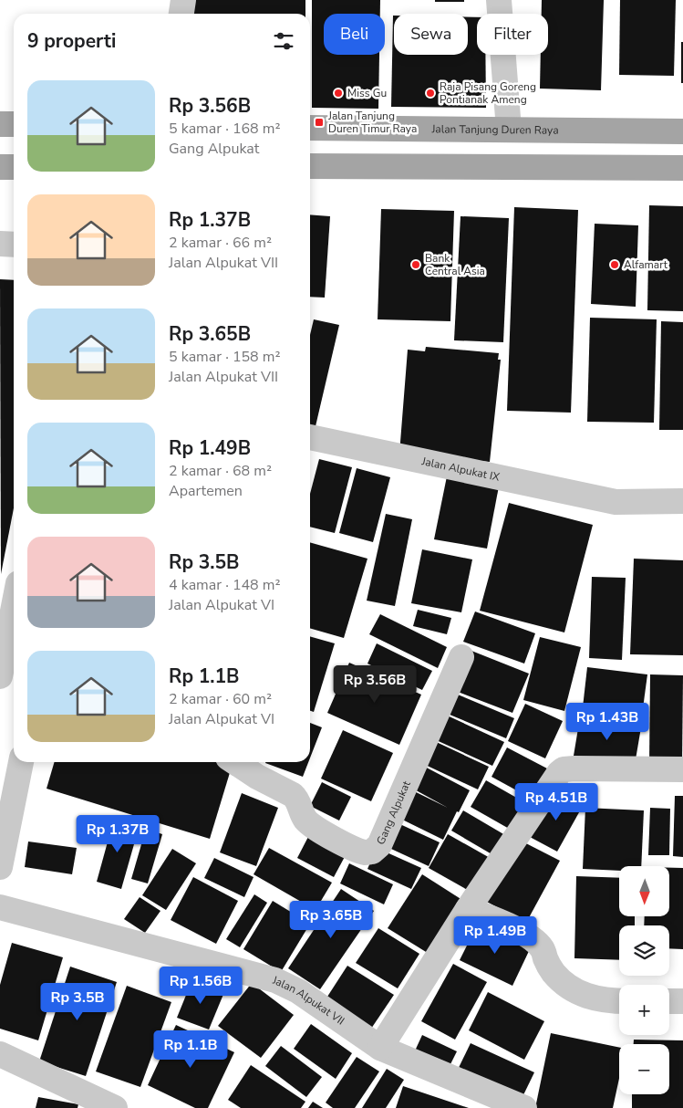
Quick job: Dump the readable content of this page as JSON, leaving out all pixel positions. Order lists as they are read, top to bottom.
{
  "streets": {
    "main road": ["Jalan Tanjung Duren Raya"],
    "street": ["Jalan Alpukat IX", "Gang Alpukat", "Jalan Alpukat VII"]
  },
  "places": {
    "other": [
      "Miss Gu",
      "Raja Pisang Goreng Pontianak Ameng",
      "Bank Central Asia",
      "Alfamart"
    ],
    "transit": ["Jalan Tanjung Duren Timur Raya"]
  },
  "north": "bottom",
  "page": {
    "chip": ["Beli", "Sewa", "Filter"],
    "heading": "9 properti",
    "list": [
      {
        "name": "Rp 3.56B",
        "note": "5 kamar · 168 m² · Gang Alpukat"
      },
      {
        "name": "Rp 1.37B",
        "note": "2 kamar · 66 m² · Jalan Alpukat VII"
      },
      {
        "name": "Rp 3.65B",
        "note": "5 kamar · 158 m² · Jalan Alpukat VII"
      },
      {
        "name": "Rp 1.49B",
        "note": "2 kamar · 68 m² · Apartemen"
      },
      {
        "name": "Rp 3.5B",
        "note": "4 kamar · 148 m² · Jalan Alpukat VI"
      },
      {
        "name": "Rp 1.1B",
        "note": "2 kamar · 60 m² · Jalan Alpukat VI"
      }
    ],
    "price": [
      "Rp 3.56B",
      "Rp 1.43B",
      "Rp 4.51B",
      "Rp 1.37B",
      "Rp 3.65B",
      "Rp 1.49B",
      "Rp 1.56B",
      "Rp 3.5B",
      "Rp 1.1B"
    ],
    "map_buttons": ["+", "−"]
  }
}
